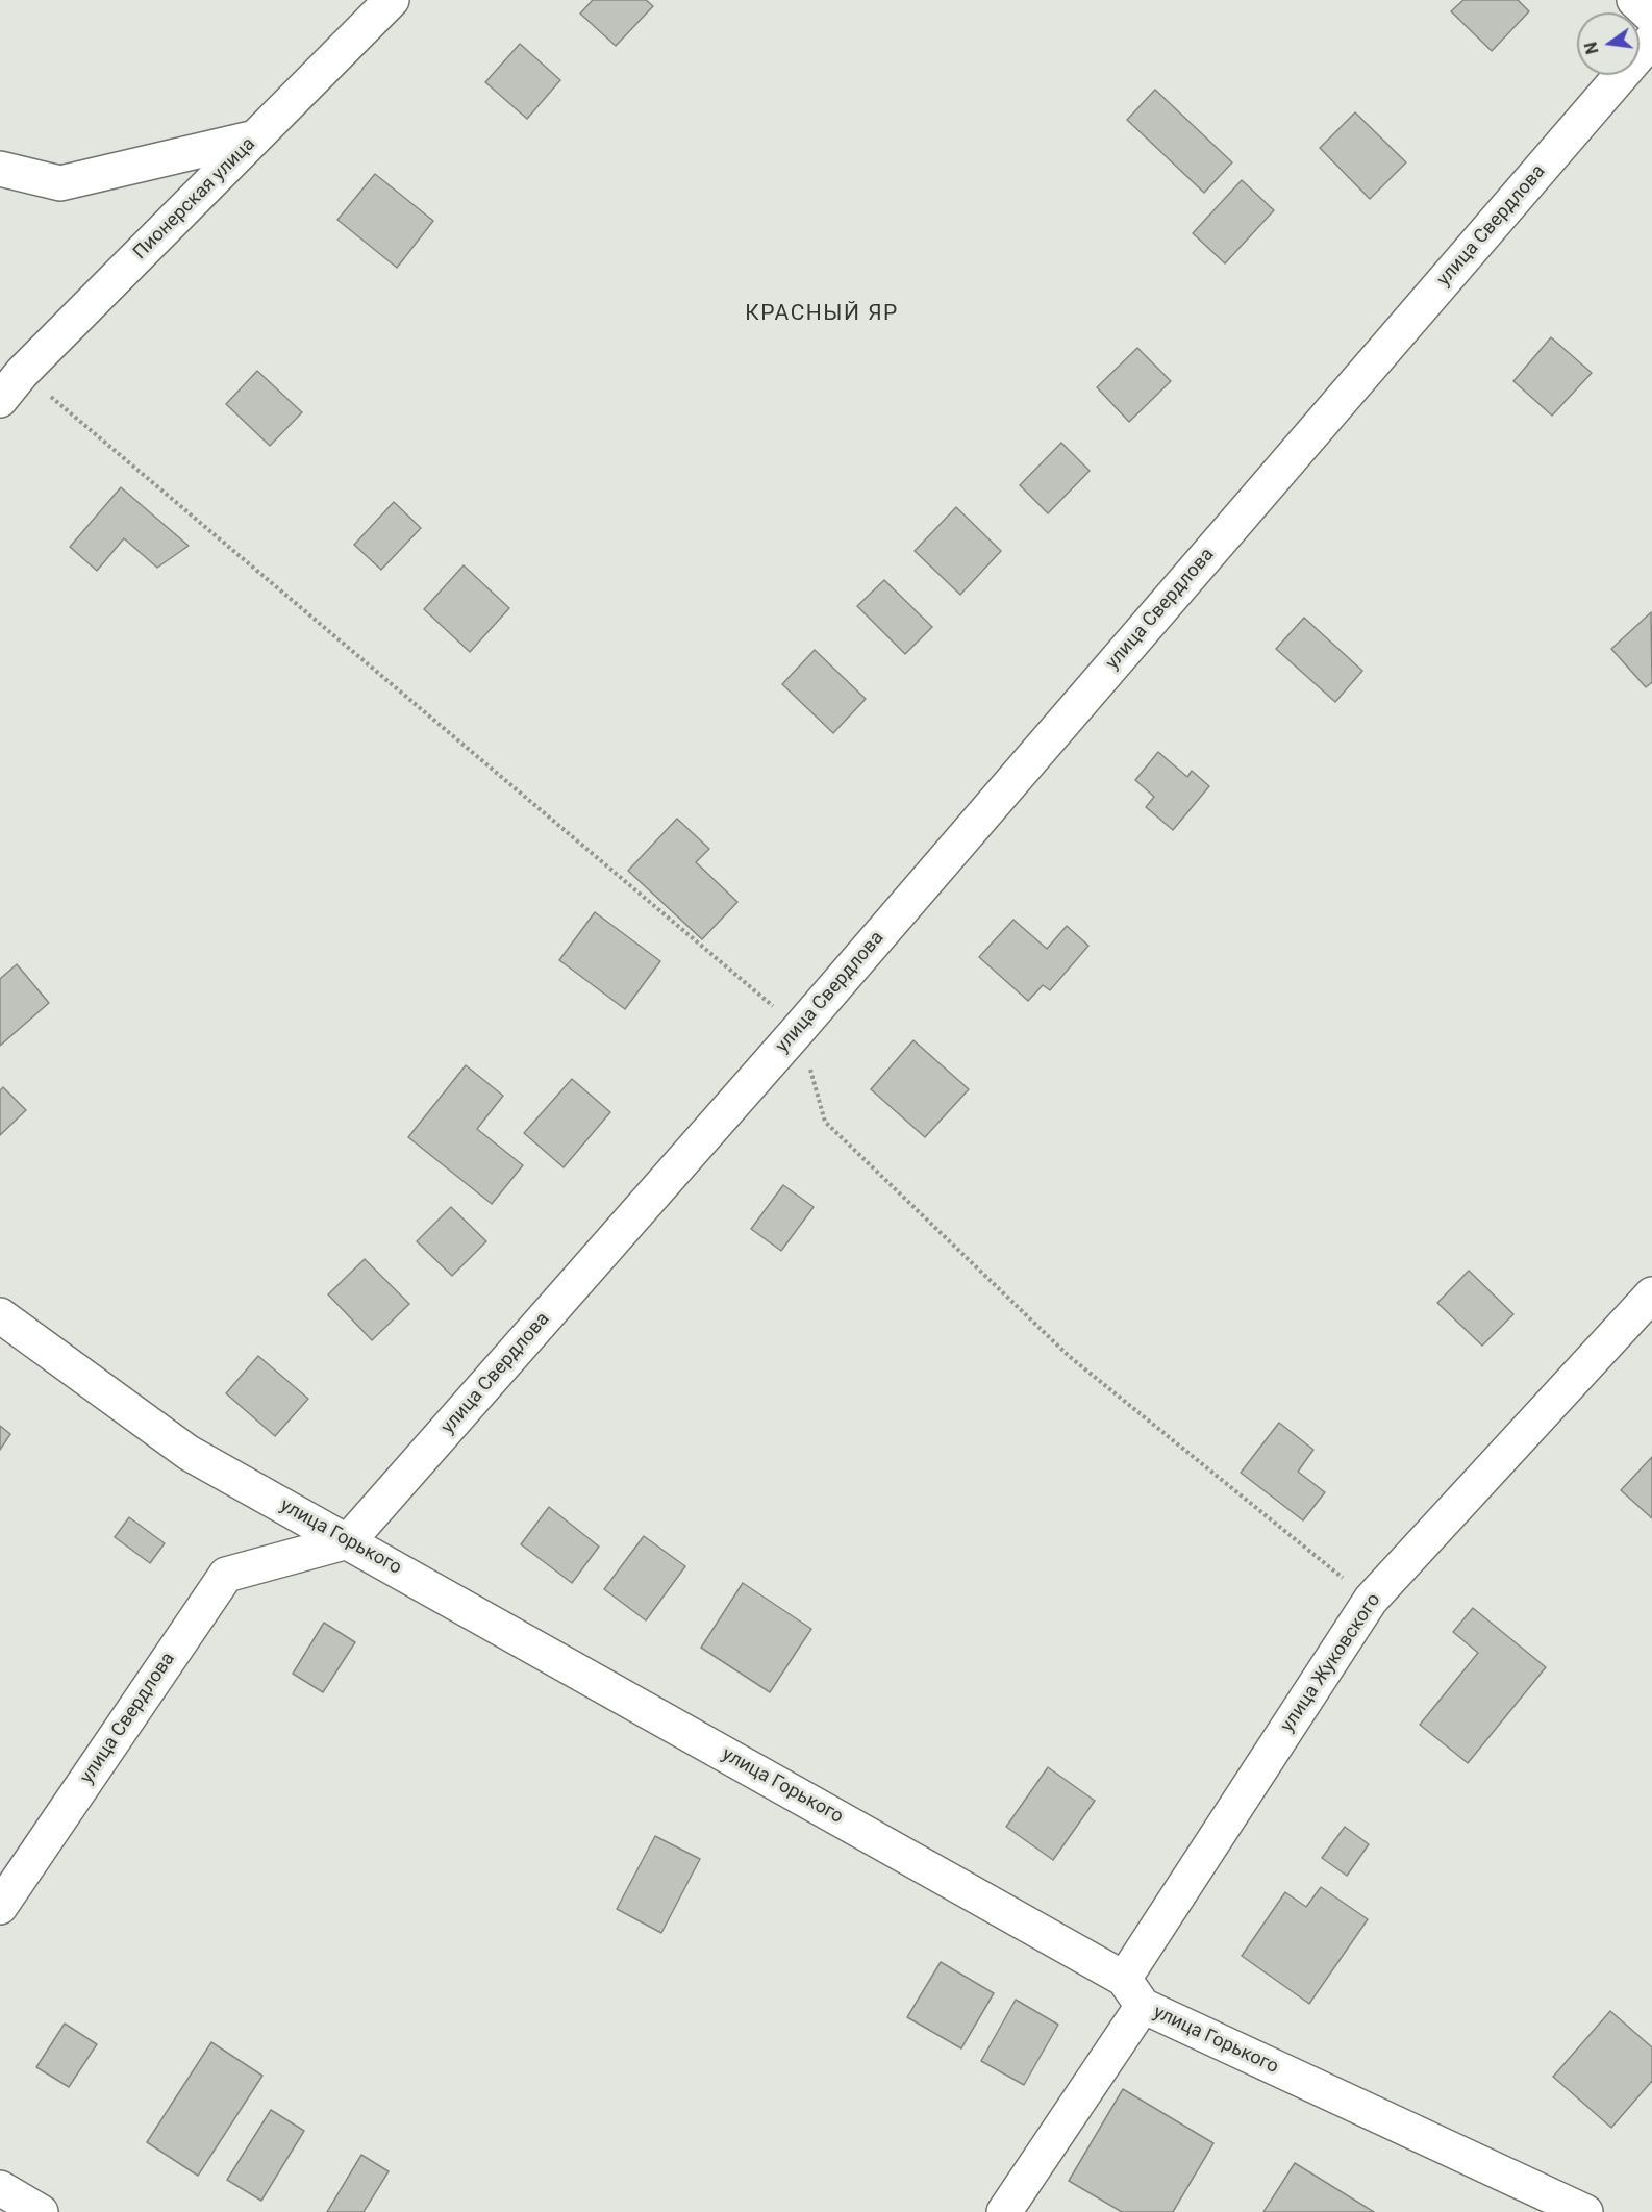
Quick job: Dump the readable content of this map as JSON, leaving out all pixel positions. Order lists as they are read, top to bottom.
{
  "streets": {
    "street": [
      "Пионерская улица",
      "улица Свердлова",
      "улица Горького",
      "улица Жуковского"
    ]
  },
  "crossings": [
    ["улица Свердлова", "улица Горького"],
    ["улица Горького", "улица Жуковского"]
  ],
  "districts": ["КРАСНЫЙ ЯР"],
  "north": "left"
}
